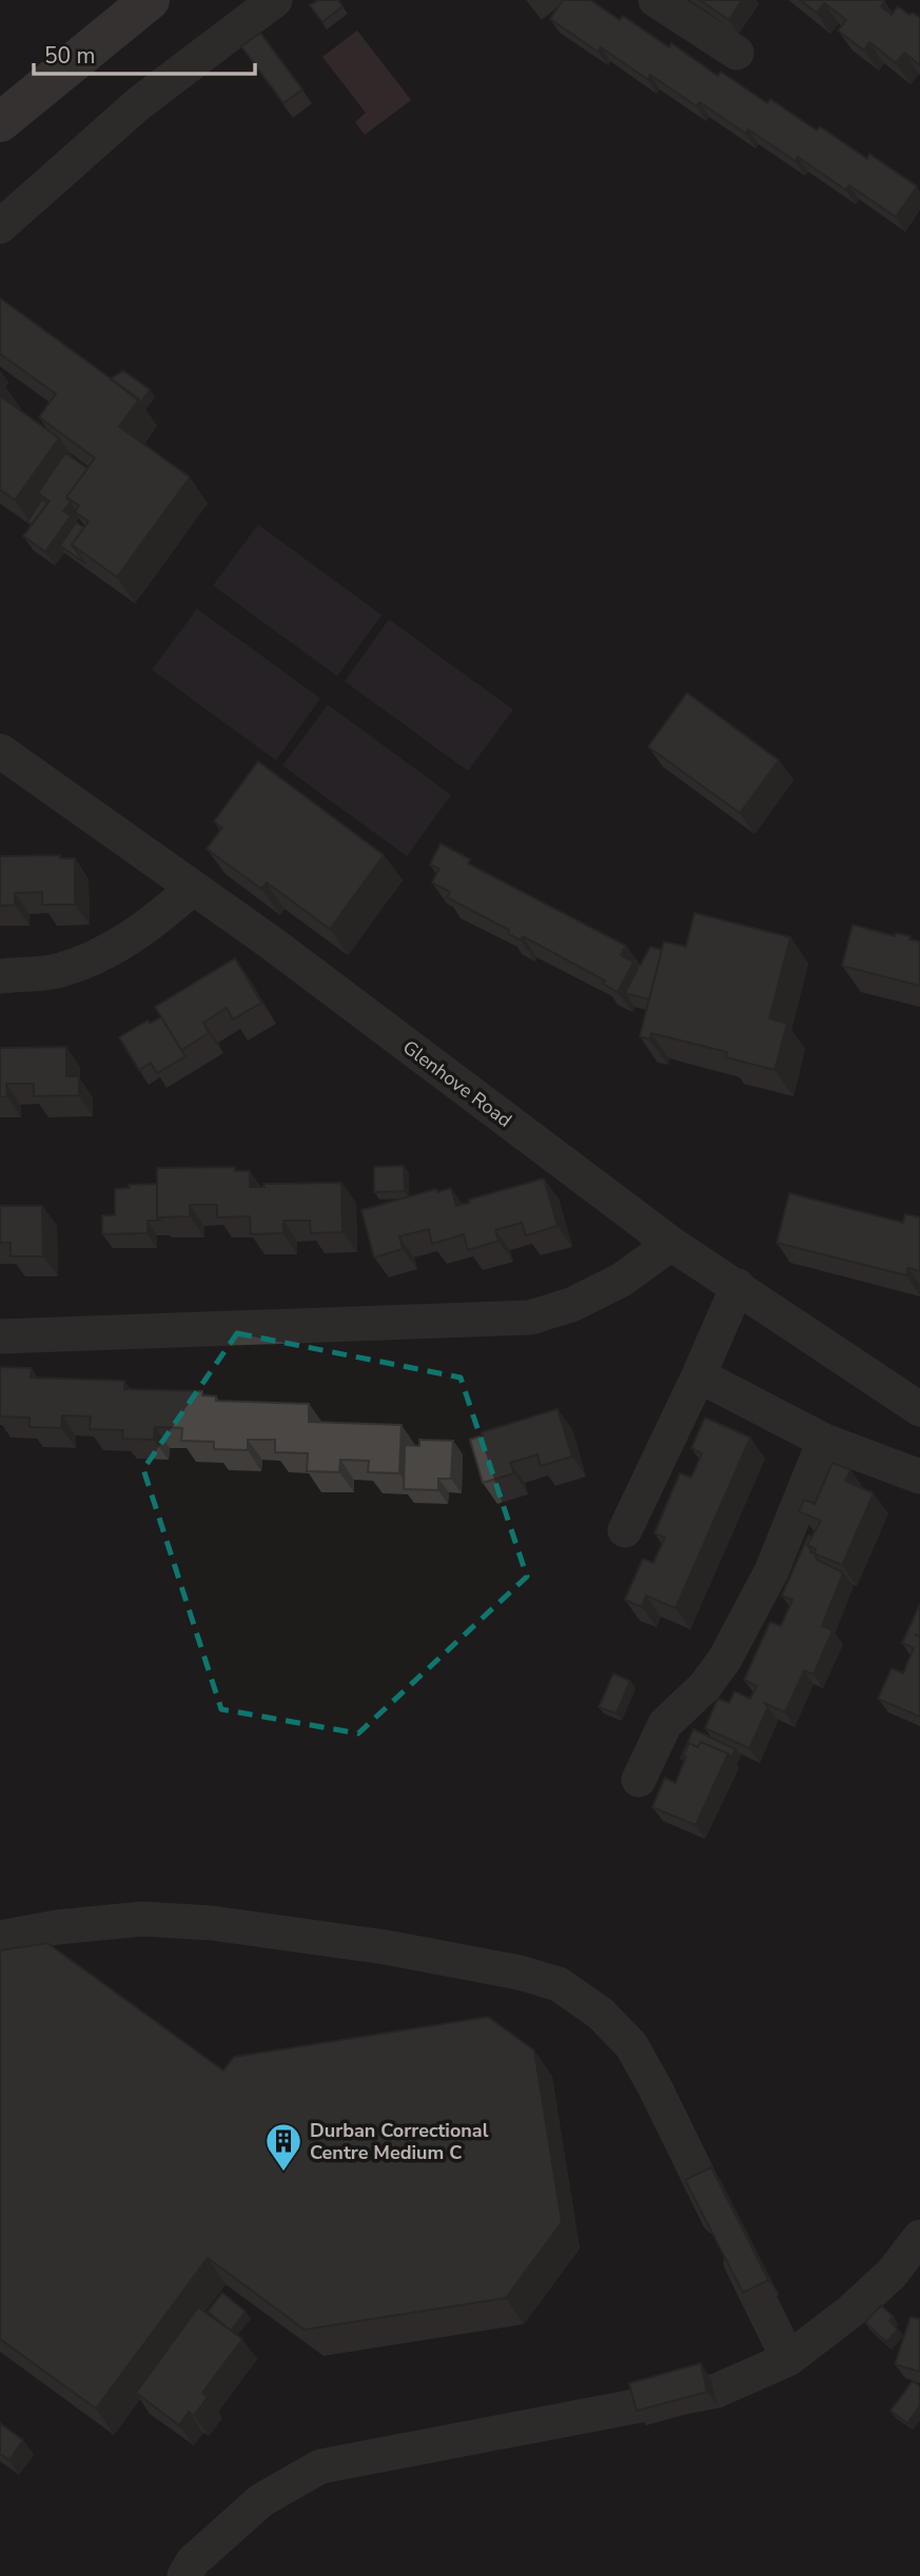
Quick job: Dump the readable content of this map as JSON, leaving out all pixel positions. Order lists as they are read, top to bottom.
{
  "streets": {
    "street": ["Glenhove Road"]
  },
  "places": {
    "building": ["Durban Correctional Centre Medium C"]
  },
  "scale_bar": "50 m"
}
